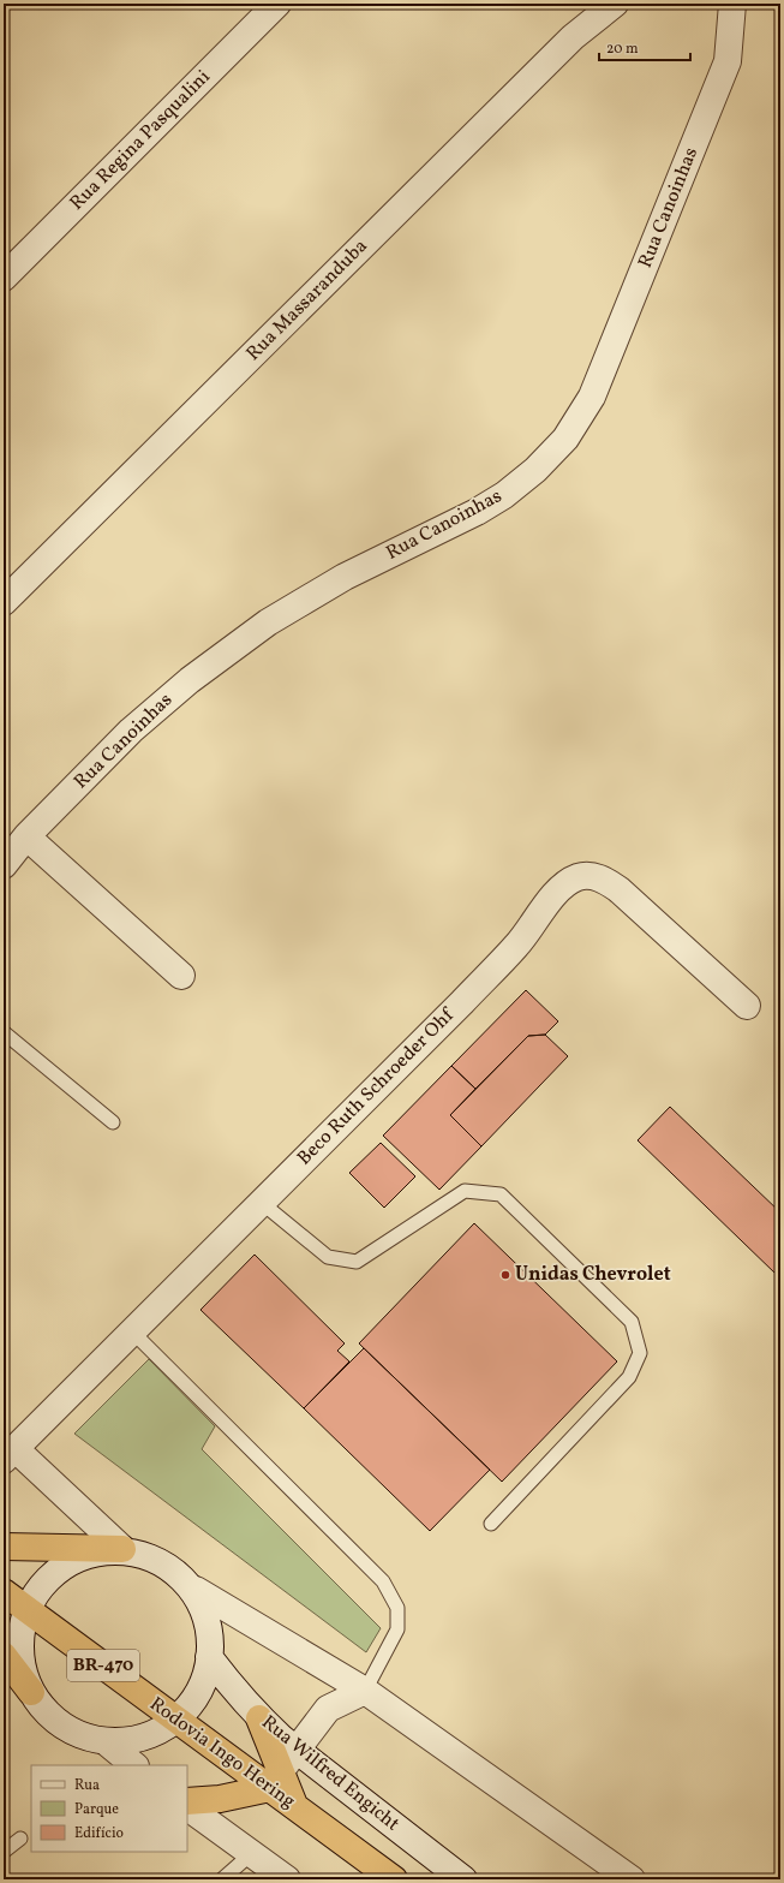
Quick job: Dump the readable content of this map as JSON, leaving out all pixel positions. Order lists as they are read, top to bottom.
{
  "streets": {
    "highway": ["BR-470", "Rodovia Ingo Hering"],
    "street": [
      "Rua Regina Pasqualini",
      "Rua Canoinhas",
      "Rua Massaranduba",
      "Beco Ruth Schroeder Ohf",
      "Rua Wilfred Engicht"
    ]
  },
  "places": ["Unidas Chevrolet"],
  "legend": ["Rua", "Parque", "Edifício"],
  "scale_bar": "20 m"
}
